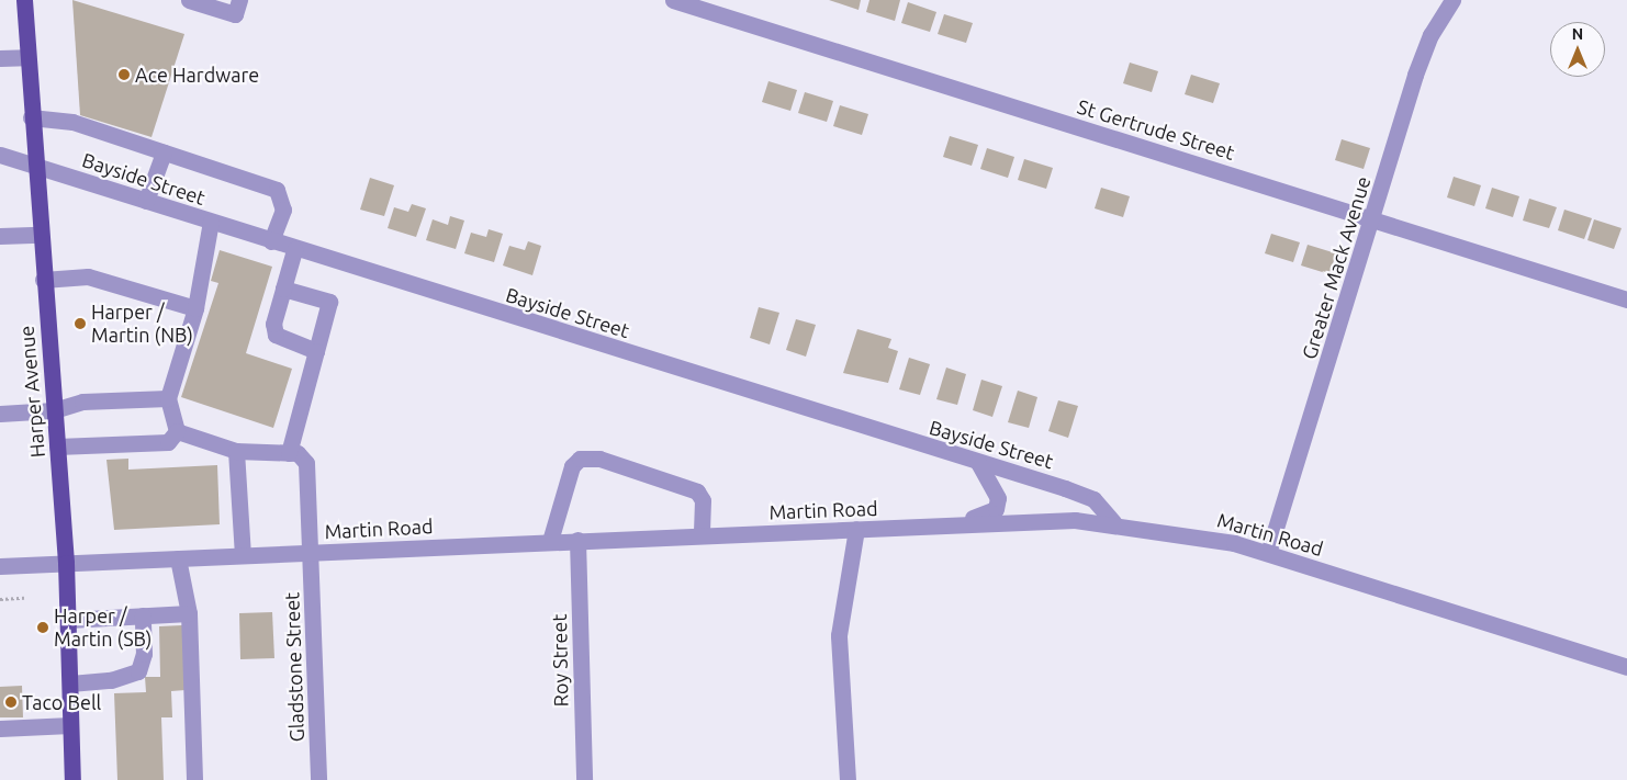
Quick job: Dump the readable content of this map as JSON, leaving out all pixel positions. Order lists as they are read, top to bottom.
{
  "streets": {
    "main road": ["Harper Avenue"],
    "street": [
      "St Gertrude Street",
      "Bayside Street",
      "Greater Mack Avenue",
      "Martin Road",
      "Roy Street",
      "Gladstone Street"
    ]
  },
  "crossings": [
    ["St Gertrude Street", "Greater Mack Avenue"],
    ["Bayside Street", "Harper Avenue"],
    ["Bayside Street", "Martin Road"],
    ["Greater Mack Avenue", "Martin Road"],
    ["Harper Avenue", "Martin Road"],
    ["Martin Road", "Roy Street"],
    ["Martin Road", "Gladstone Street"]
  ],
  "places": [
    "Ace Hardware",
    "Harper / Martin (NB)",
    "Harper / Martin (SB)",
    "Taco Bell"
  ],
  "north": "top"
}
